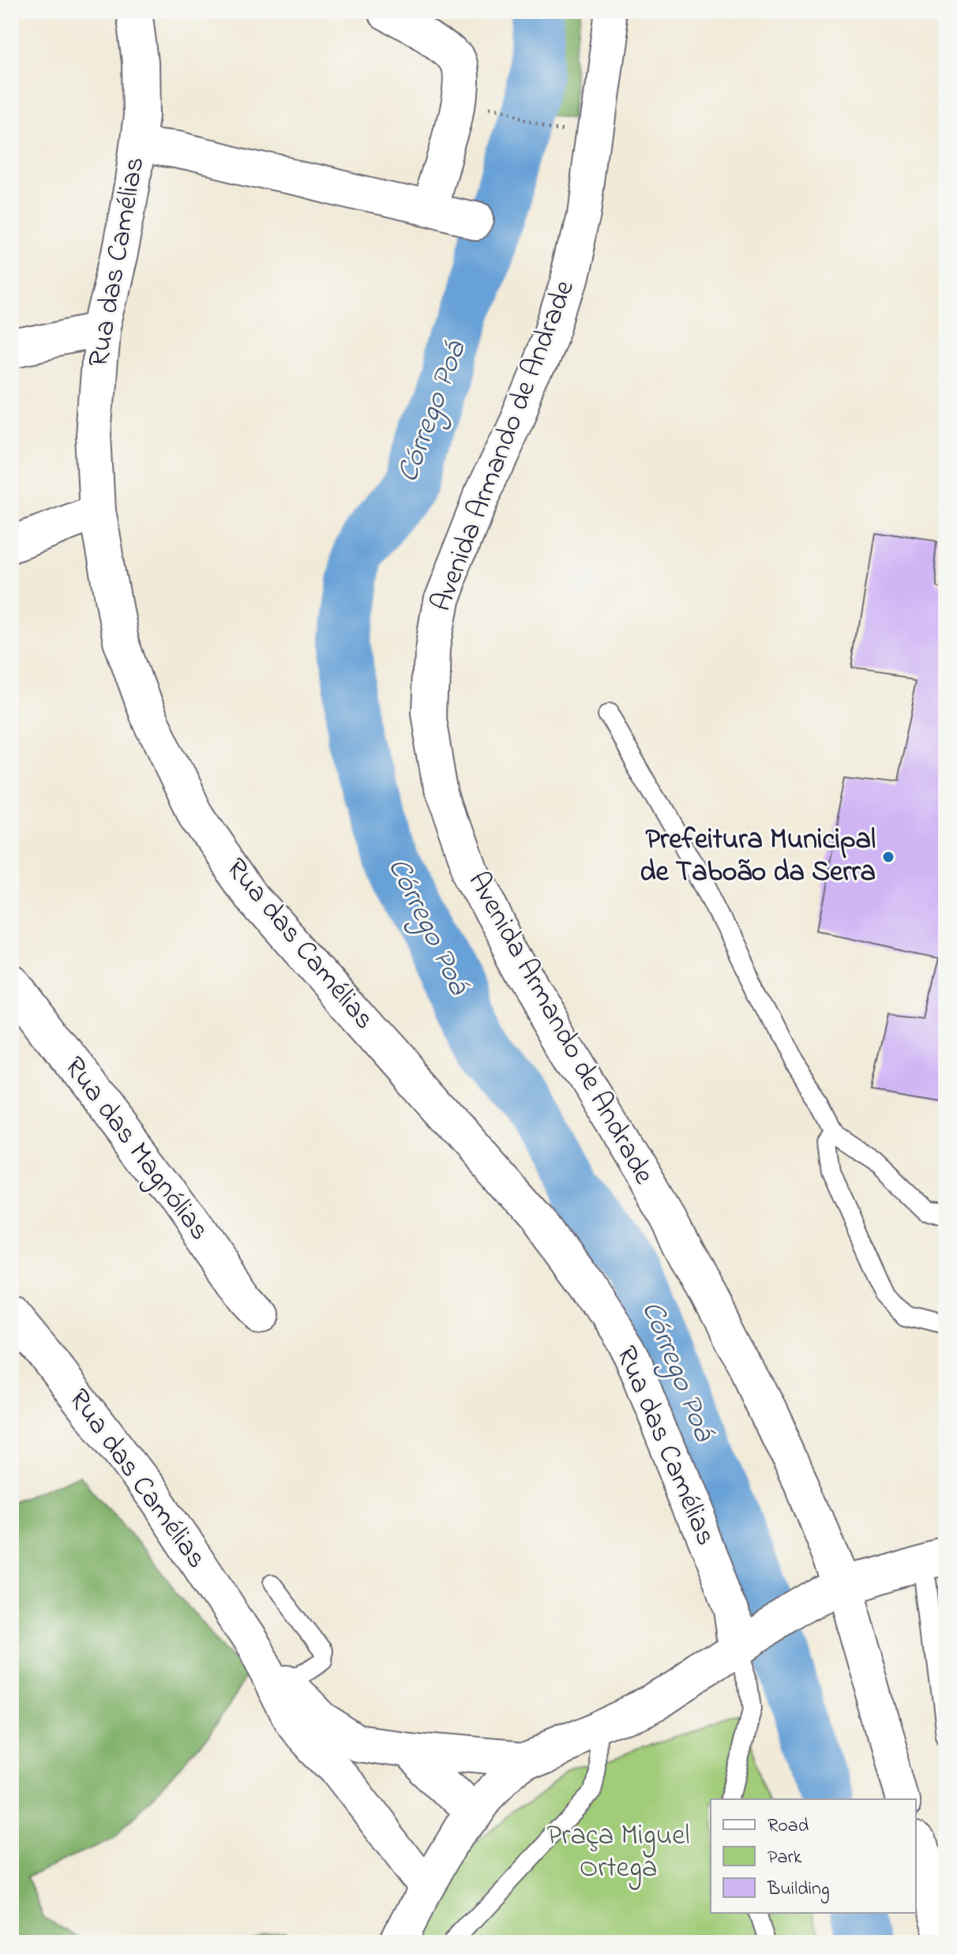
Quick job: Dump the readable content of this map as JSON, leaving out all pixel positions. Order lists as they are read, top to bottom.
{
  "streets": {
    "street": ["Rua das Camélias", "Avenida Armando de Andrade", "Rua das Magnólias"]
  },
  "water": ["Córrego Poá"],
  "parks": ["Praça Miguel Ortega"],
  "places": ["Prefeitura Municipal de Taboão da Serra"],
  "legend": ["Road", "Park", "Building"]
}
